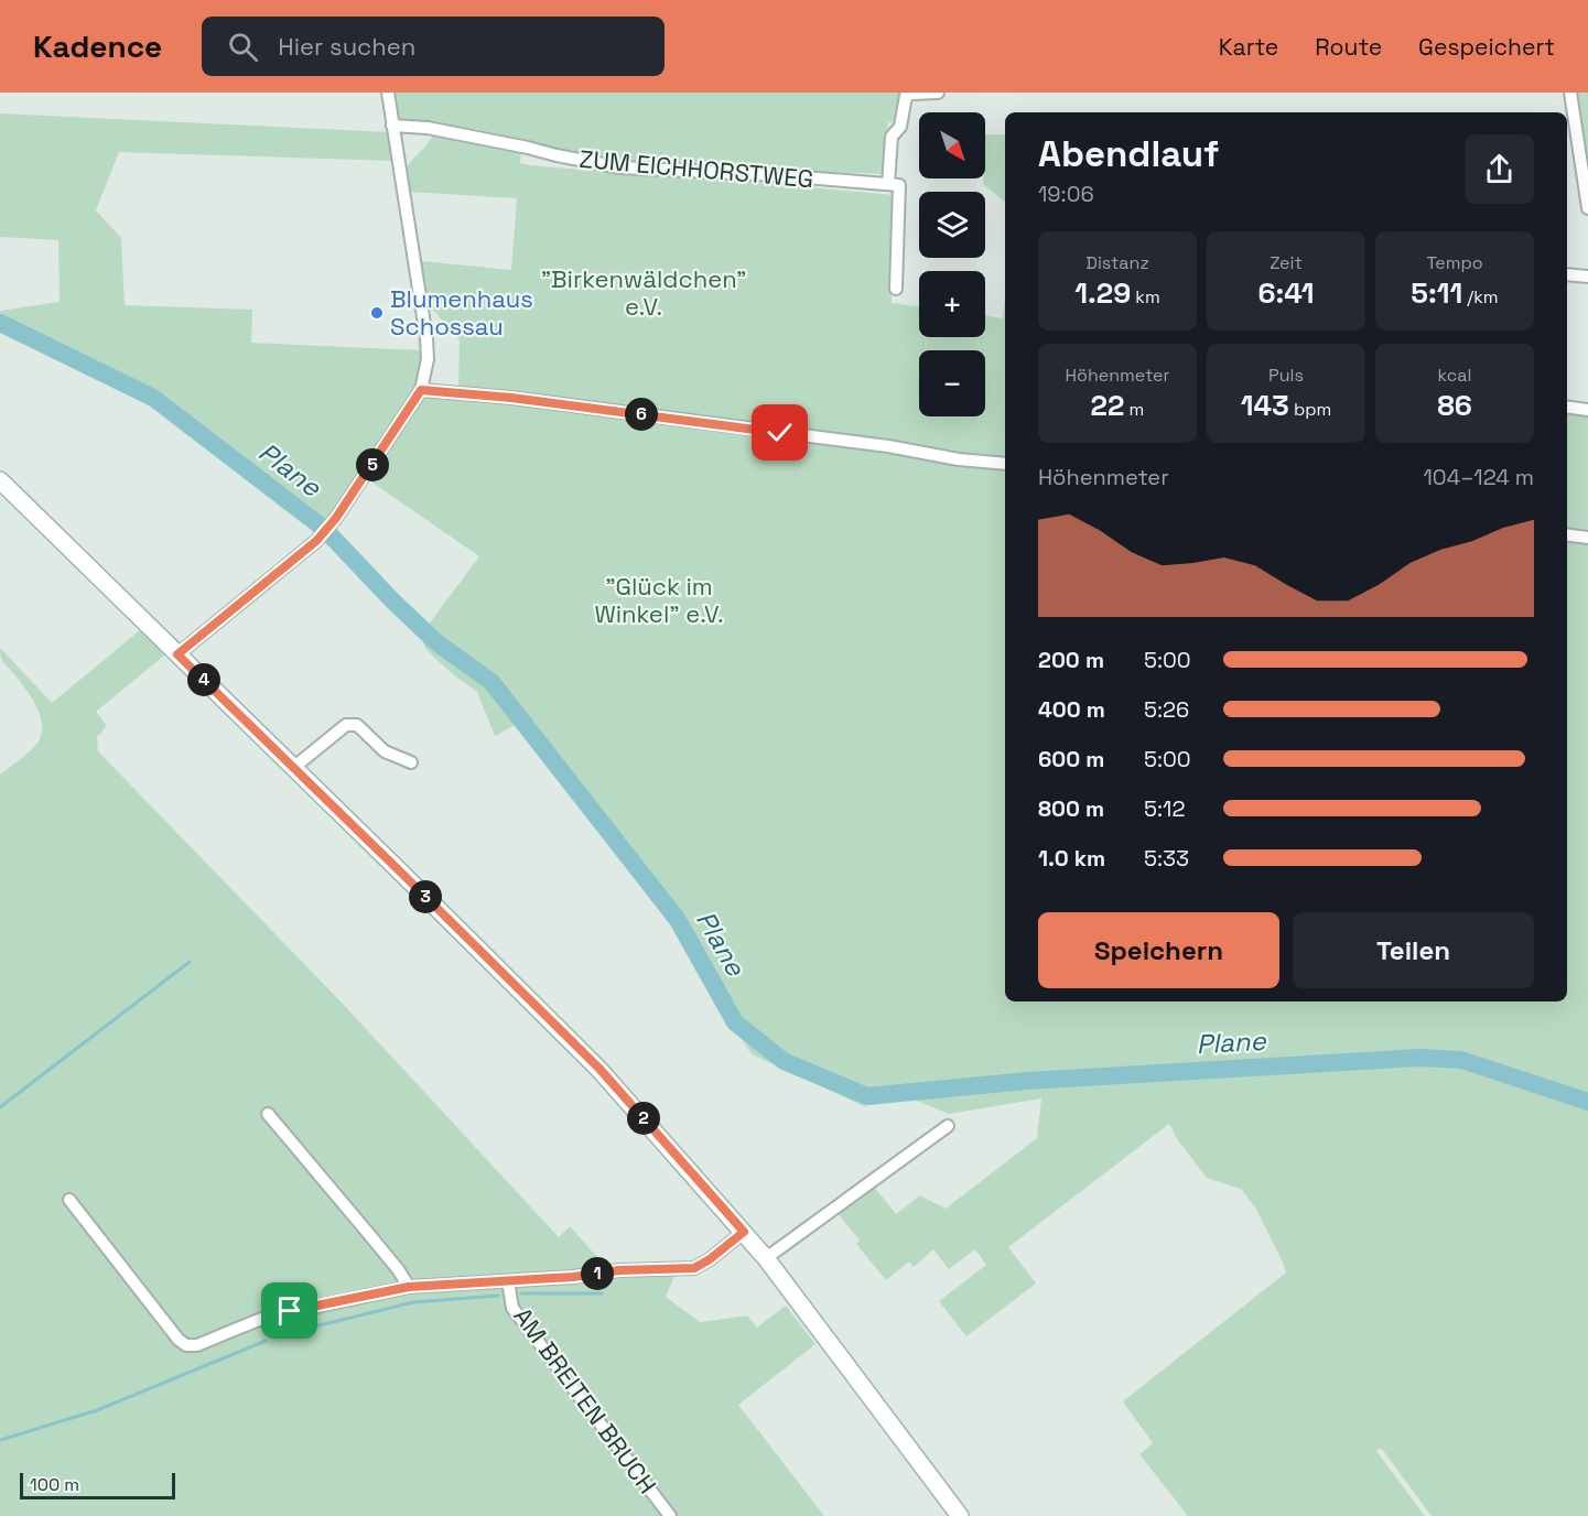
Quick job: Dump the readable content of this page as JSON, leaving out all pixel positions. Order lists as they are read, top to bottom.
{
  "streets": {
    "street": ["ZUM EICHHORSTWEG", "AM BREITEN BRUCH"]
  },
  "water": ["Plane"],
  "parks": ["\"Birkenwäldchen\" e.V.", "\"Glück im Winkel\" e.V."],
  "places": ["Blumenhaus Schossau"],
  "scale_bar": "100 m",
  "north": "bottom right",
  "page": {
    "header": "Kadence",
    "search": "Hier suchen",
    "nav": ["Karte", "Route", "Gespeichert"],
    "map_buttons": ["+", "−"],
    "heading": ["Abendlauf", "19:06"],
    "stats": [
      ["Distanz", "1.29 km"],
      ["Zeit", "6:41"],
      ["Tempo", "5:11 /km"],
      ["Höhenmeter", "22 m"],
      ["Puls", "143 bpm"],
      ["kcal", "86"]
    ],
    "pins": [
      "6",
      "5",
      "4",
      "3",
      "2",
      "1"
    ],
    "chart": ["Höhenmeter", "104–124 m"],
    "list": [
      {
        "name": "200 m",
        "note": "5:00"
      },
      {
        "name": "400 m",
        "note": "5:26"
      },
      {
        "name": "600 m",
        "note": "5:00"
      },
      {
        "name": "800 m",
        "note": "5:12"
      },
      {
        "name": "1.0 km",
        "note": "5:33"
      }
    ],
    "buttons": ["Speichern", "Teilen"],
    "scale": "100 m"
  }
}
